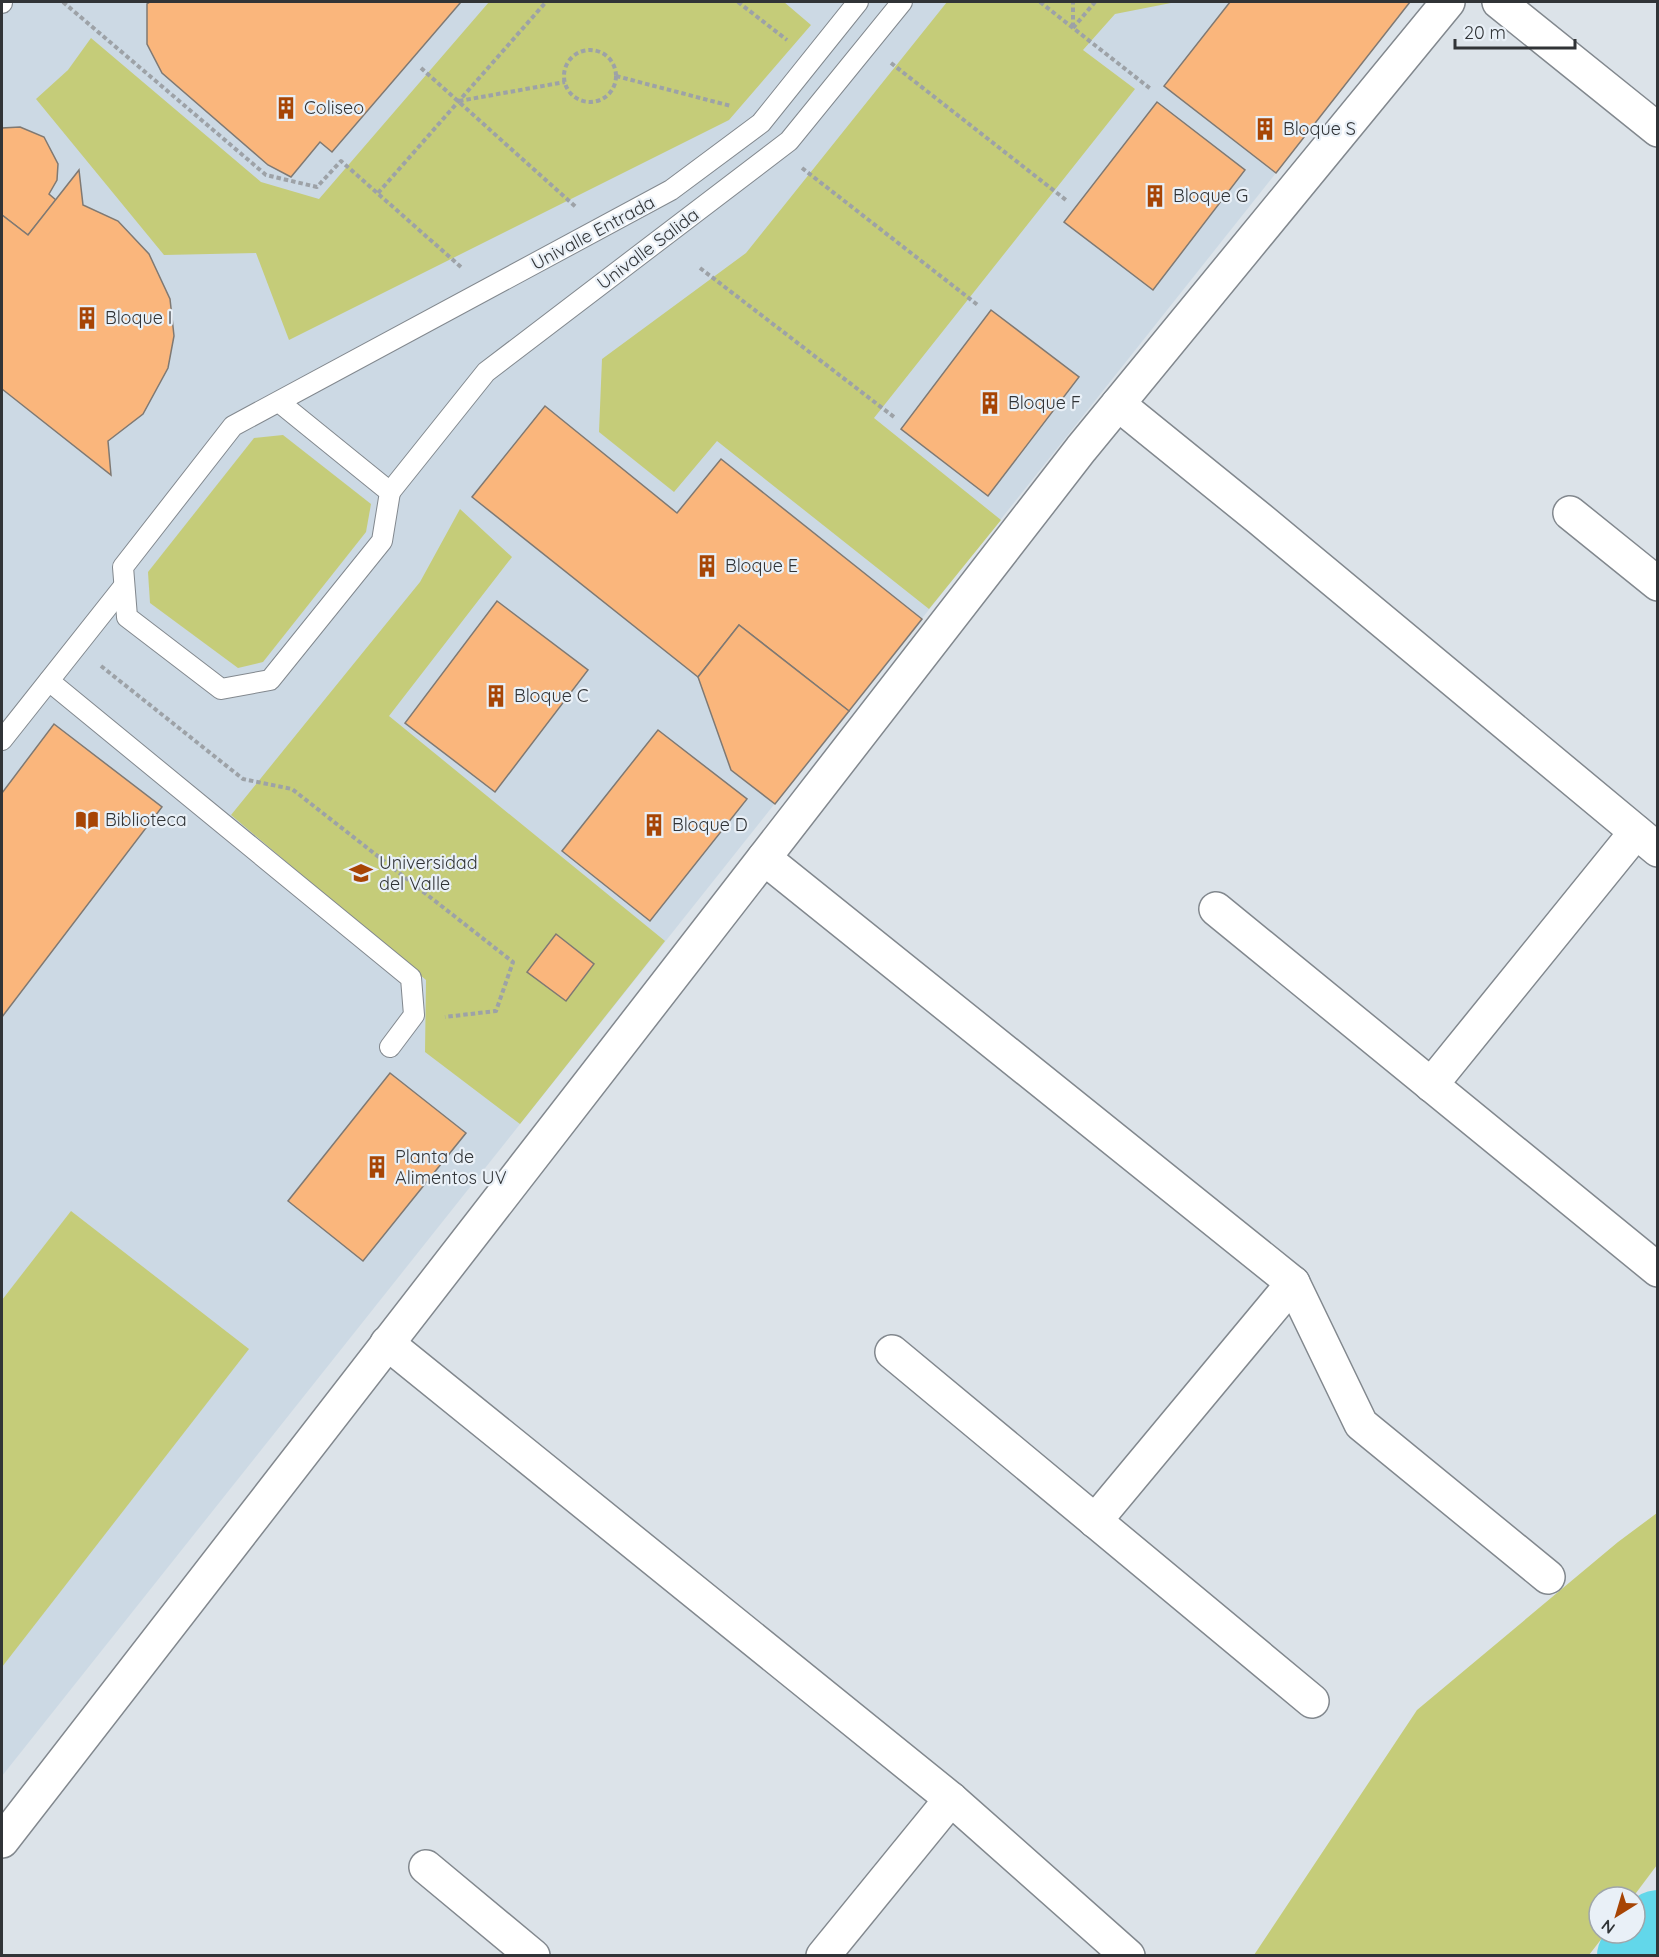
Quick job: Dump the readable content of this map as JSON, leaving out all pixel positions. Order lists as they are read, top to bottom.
{
  "streets": {
    "lane": ["Univalle Entrada", "Univalle Salida"]
  },
  "places": {
    "building": [
      "Coliseo",
      "Bloque S",
      "Bloque G",
      "Bloque I",
      "Bloque F",
      "Bloque E",
      "Bloque C",
      "Bloque D",
      "Planta de Alimentos UV"
    ],
    "library": ["Biblioteca"],
    "school or university": ["Universidad del Valle"]
  },
  "scale_bar": "20 m",
  "north": "bottom left"
}
